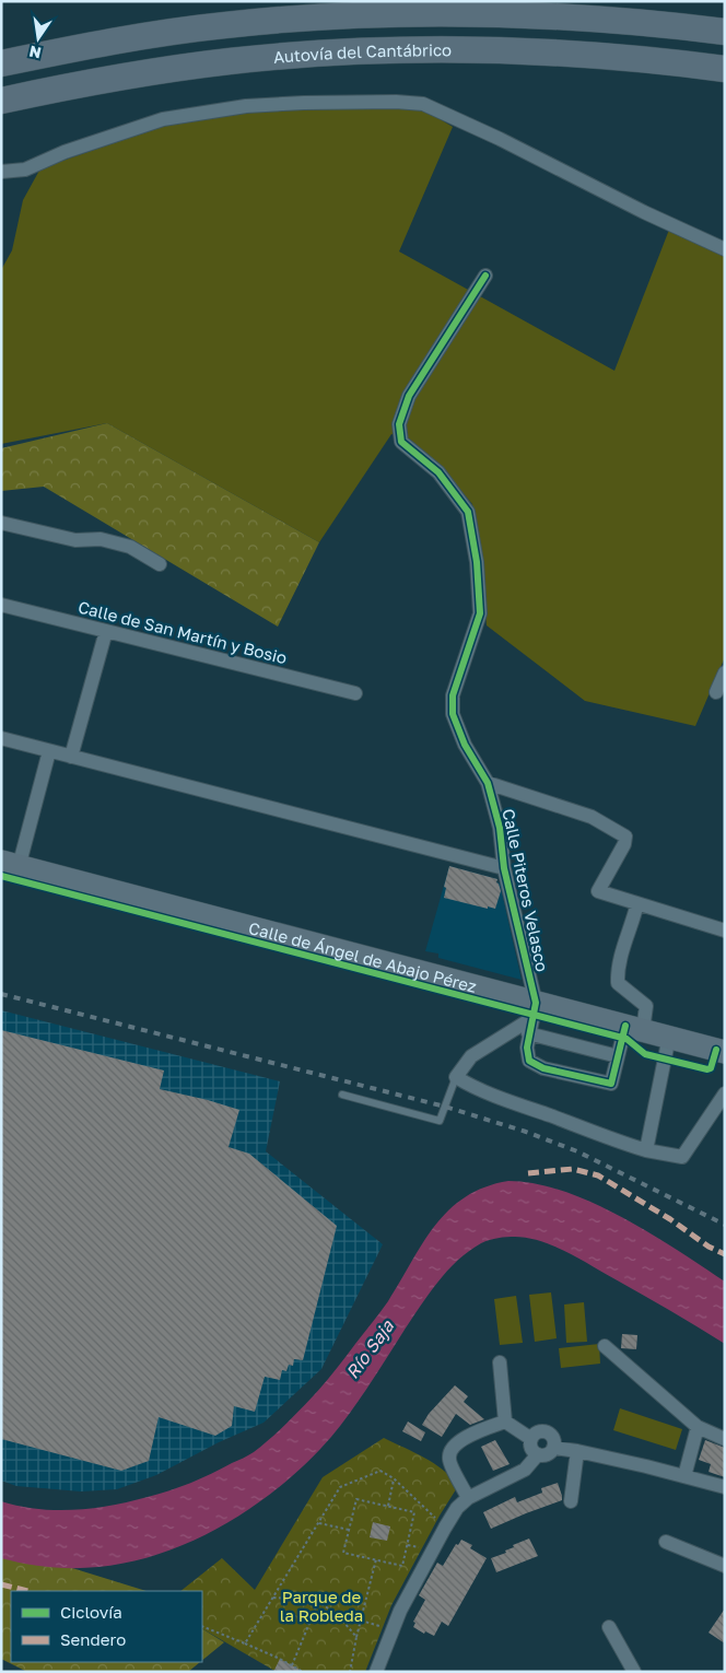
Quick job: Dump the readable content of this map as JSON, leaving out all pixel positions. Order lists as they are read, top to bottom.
{
  "streets": {
    "highway": ["Autovía del Cantábrico", "Calle de Ángel de Abajo Pérez"],
    "street": ["Calle de San Martín y Bosio", "Calle Piteros Velasco"]
  },
  "crossings": [
    ["Calle Piteros Velasco", "Calle de Ángel de Abajo Pérez"]
  ],
  "water": ["Río Saja"],
  "parks": ["Parque de la Robleda"],
  "legend": ["Ciclovía", "Sendero"],
  "north": "bottom"
}
